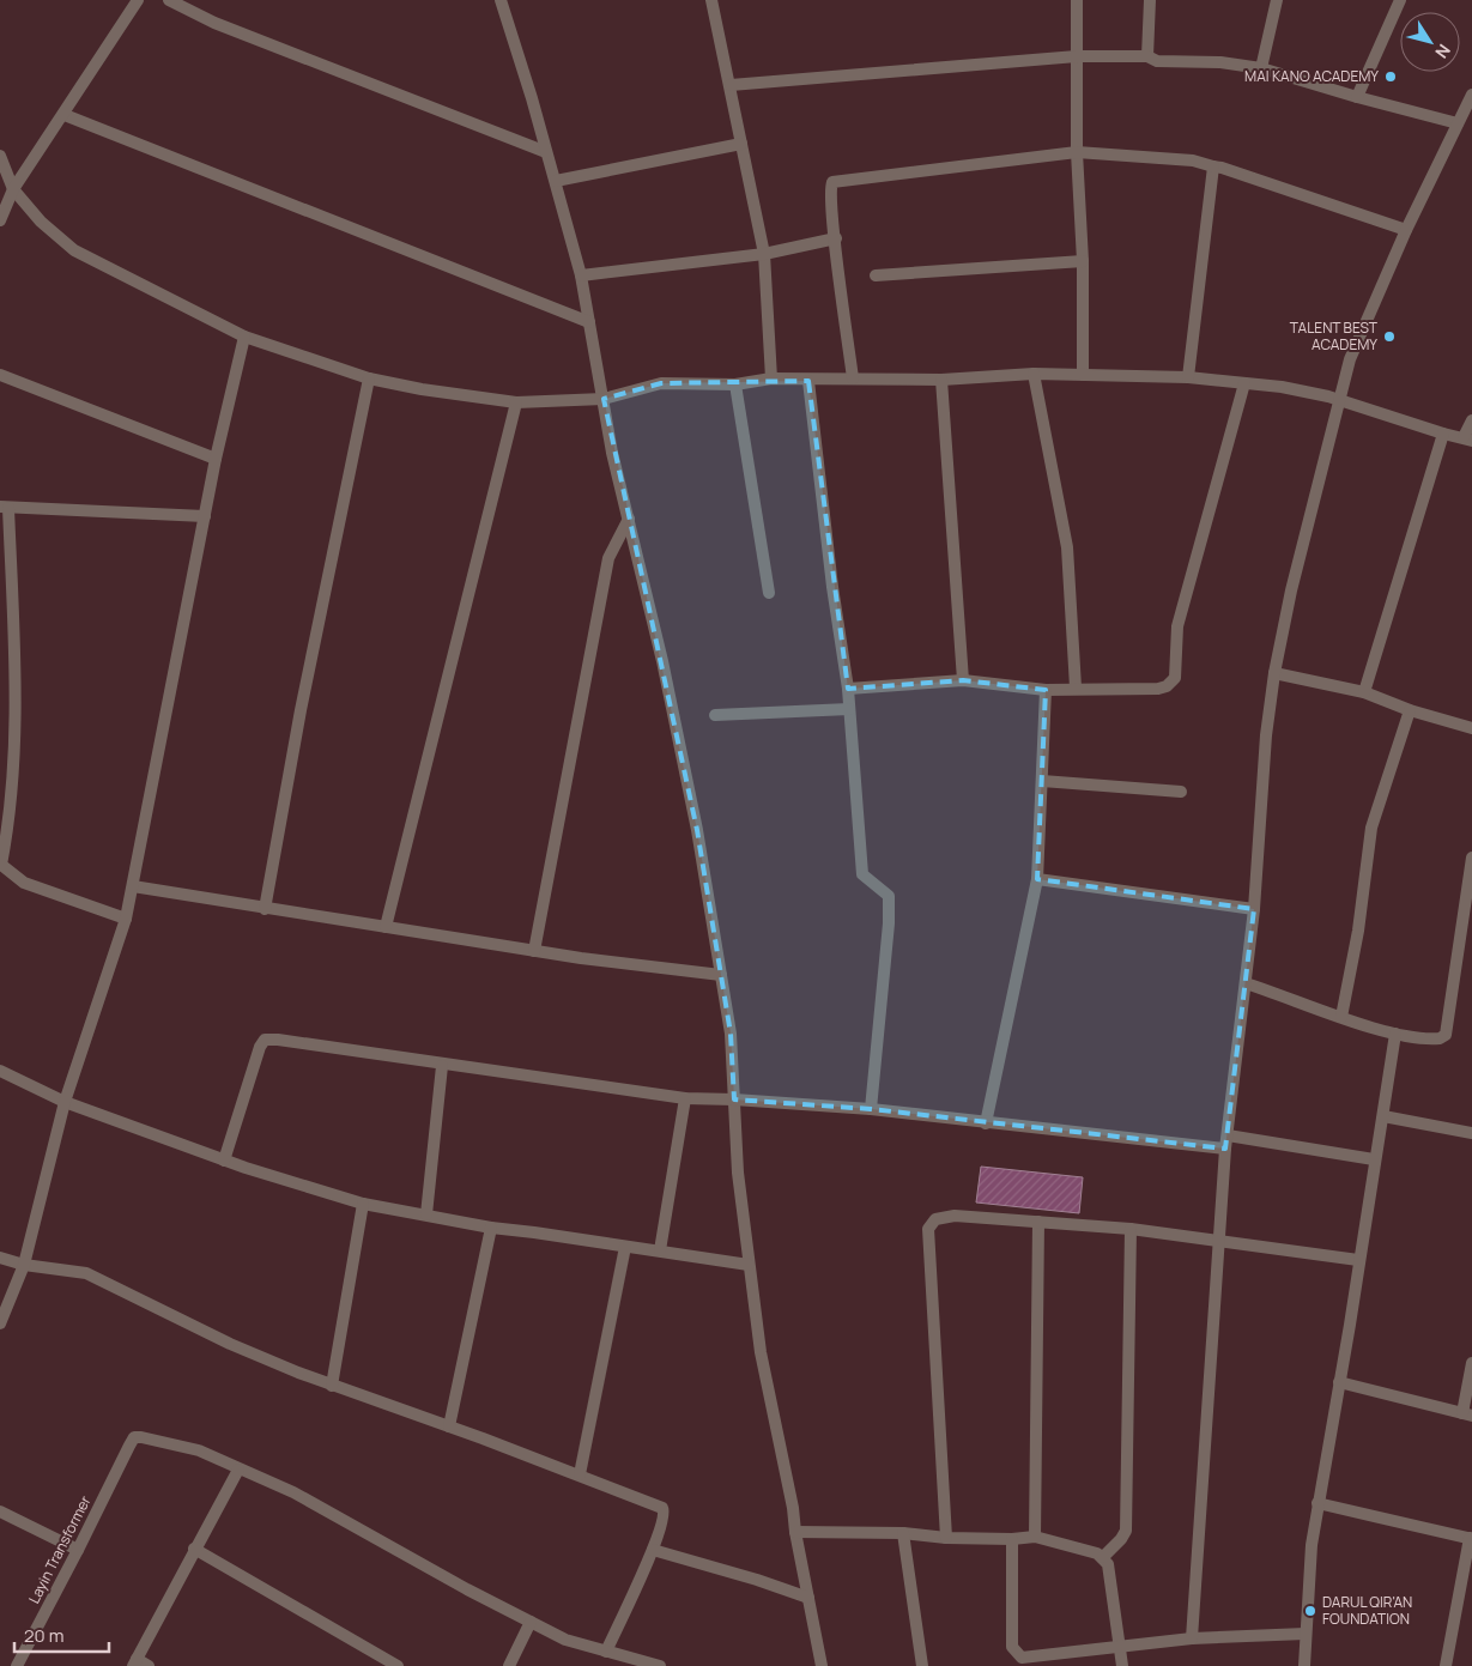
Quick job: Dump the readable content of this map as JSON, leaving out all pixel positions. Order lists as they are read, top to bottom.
{
  "streets": {
    "street": ["Layin Transformer"]
  },
  "places": ["MAI KANO ACADEMY", "TALENT BEST ACADEMY", "DARUL QIR'AN FOUNDATION"],
  "scale_bar": "20 m",
  "north": "bottom right"
}
